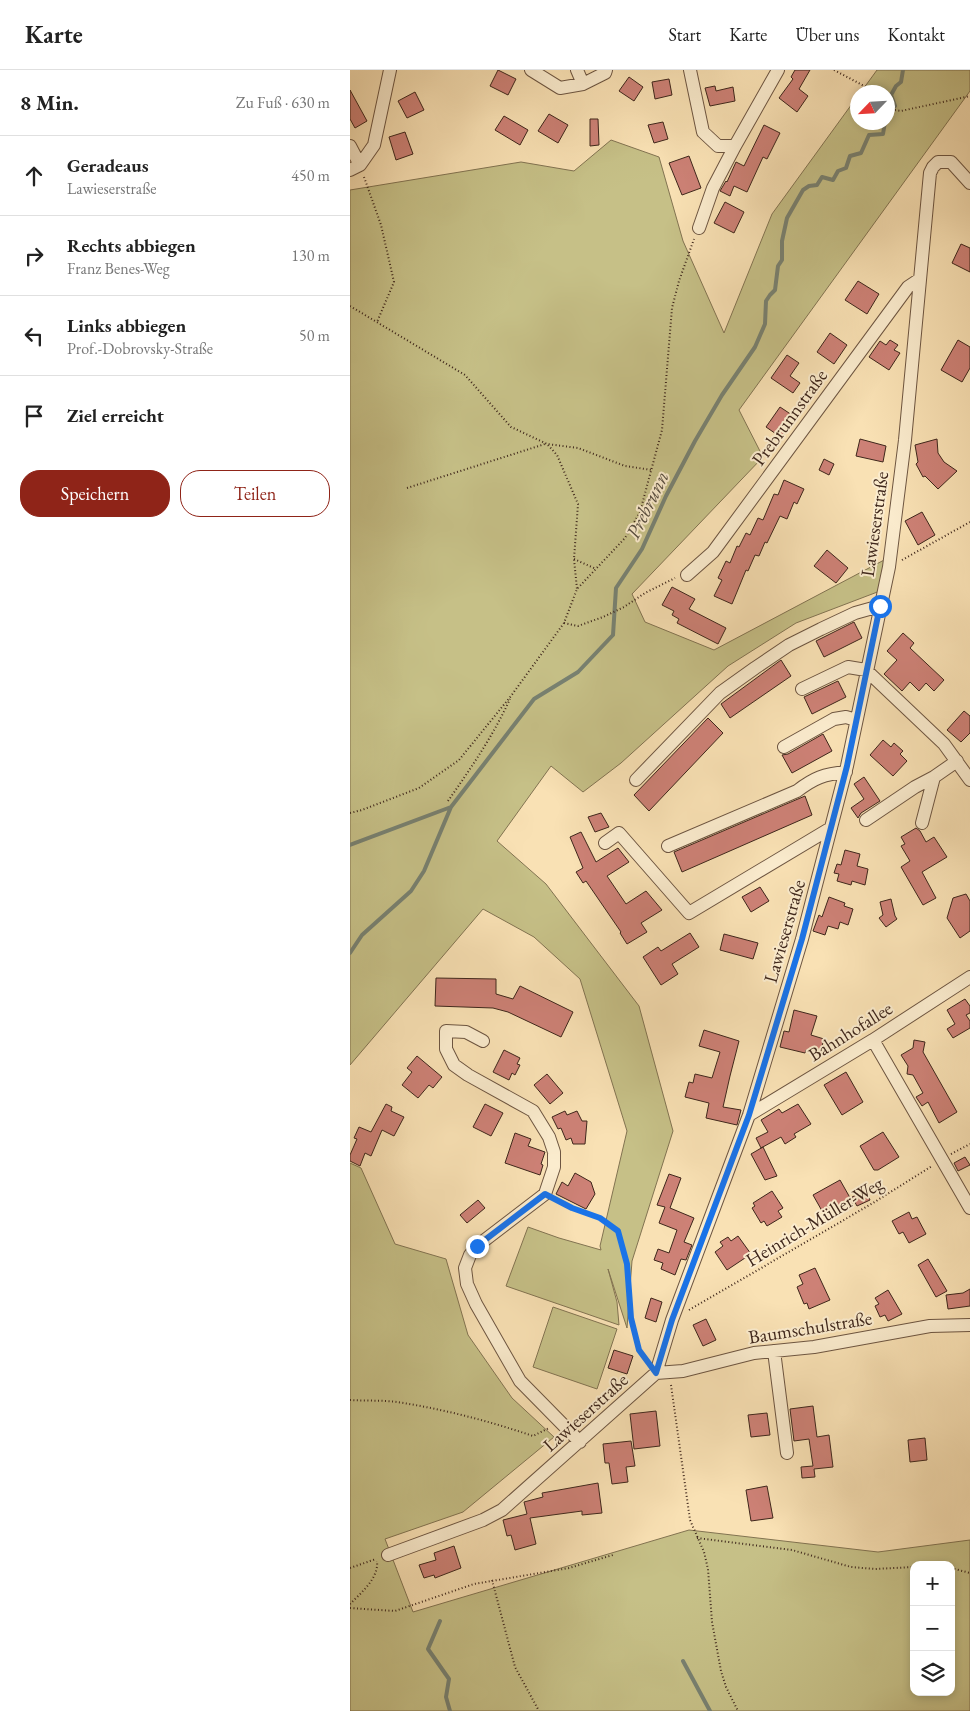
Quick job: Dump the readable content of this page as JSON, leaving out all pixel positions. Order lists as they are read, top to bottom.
{
  "streets": {
    "street": [
      "Prebrunnstraße",
      "Lawieserstraße",
      "Bahnhofallee",
      "Baumschulstraße"
    ],
    "path": ["Heinrich-Müller-Weg"]
  },
  "crossings": [
    ["Prebrunnstraße", "Lawieserstraße"],
    ["Lawieserstraße", "Bahnhofallee"],
    ["Lawieserstraße", "Heinrich-Müller-Weg"],
    ["Lawieserstraße", "Baumschulstraße"]
  ],
  "water": ["Prebrunn"],
  "north": "bottom left",
  "page": {
    "header": "Karte",
    "nav": [
      "Start",
      "Karte",
      "Über uns",
      "Kontakt"
    ],
    "heading": ["8 Min.", "Zu Fuß · 630 m"],
    "list": [
      ["Geradeaus", "Lawieserstraße", "450 m"],
      ["Rechts abbiegen", "Franz Benes-Weg", "130 m"],
      ["Links abbiegen", "Prof.-Dobrovsky-Straße", "50 m"],
      "Ziel erreicht"
    ],
    "buttons": ["Speichern", "Teilen"],
    "map_buttons": ["+", "−"]
  }
}
